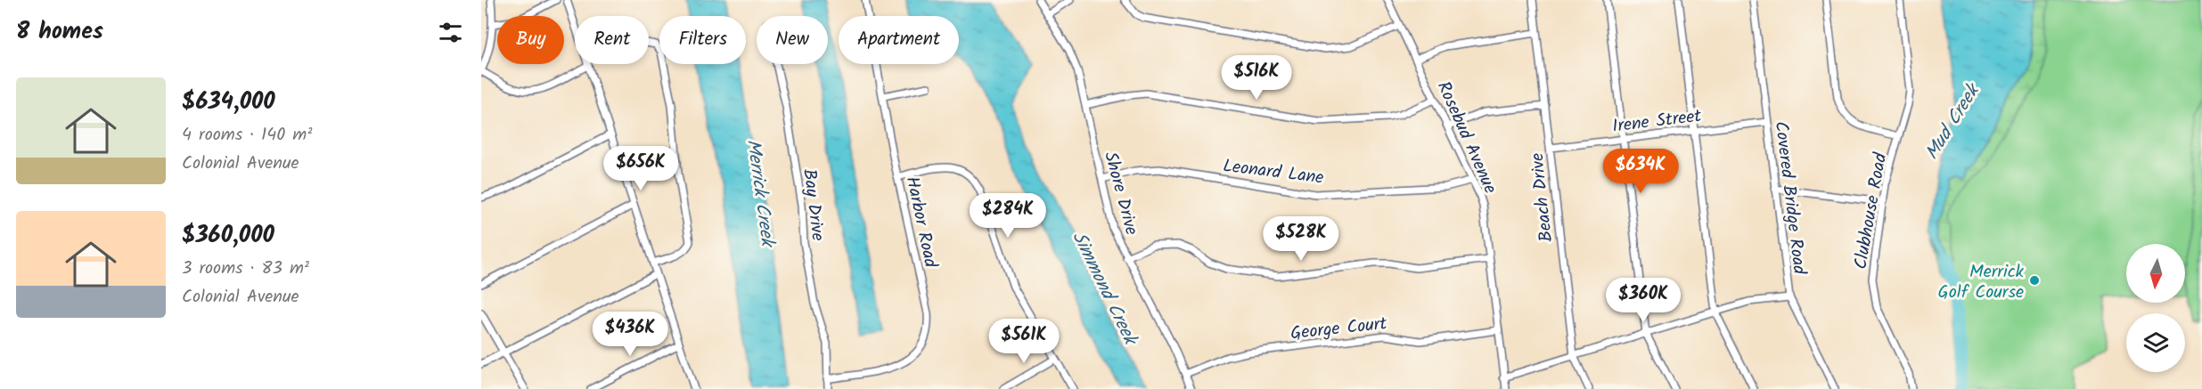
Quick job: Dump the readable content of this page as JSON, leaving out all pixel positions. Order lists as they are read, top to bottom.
{
  "streets": {
    "street": [
      "Irene Street",
      "Rosebud Avenue",
      "Leonard Lane",
      "Shore Drive",
      "Beach Drive",
      "Covered Bridge Road",
      "Bay Drive",
      "Clubhouse Road",
      "Harbor Road",
      "George Court"
    ]
  },
  "crossings": [
    ["Irene Street", "Beach Drive"],
    ["Irene Street", "Covered Bridge Road"],
    ["Rosebud Avenue", "Leonard Lane"],
    ["Rosebud Avenue", "George Court"],
    ["Leonard Lane", "Shore Drive"],
    ["Shore Drive", "George Court"],
    ["Bay Drive", "Harbor Road"]
  ],
  "water": ["Mud Creek", "Merrick Creek", "Simmond Creek"],
  "places": ["Merrick Golf Course"],
  "north": "bottom",
  "page": {
    "heading": "8 homes",
    "chip": [
      "Buy",
      "Rent",
      "Filters",
      "New",
      "Apartment"
    ],
    "price": [
      "$516K",
      "$656K",
      "$634K",
      "$284K",
      "$528K",
      "$360K",
      "$436K",
      "$561K"
    ],
    "list": [
      {
        "name": "$634,000",
        "note": "4 rooms · 140 m² · Colonial Avenue"
      },
      {
        "name": "$360,000",
        "note": "3 rooms · 83 m² · Colonial Avenue"
      }
    ]
  }
}
